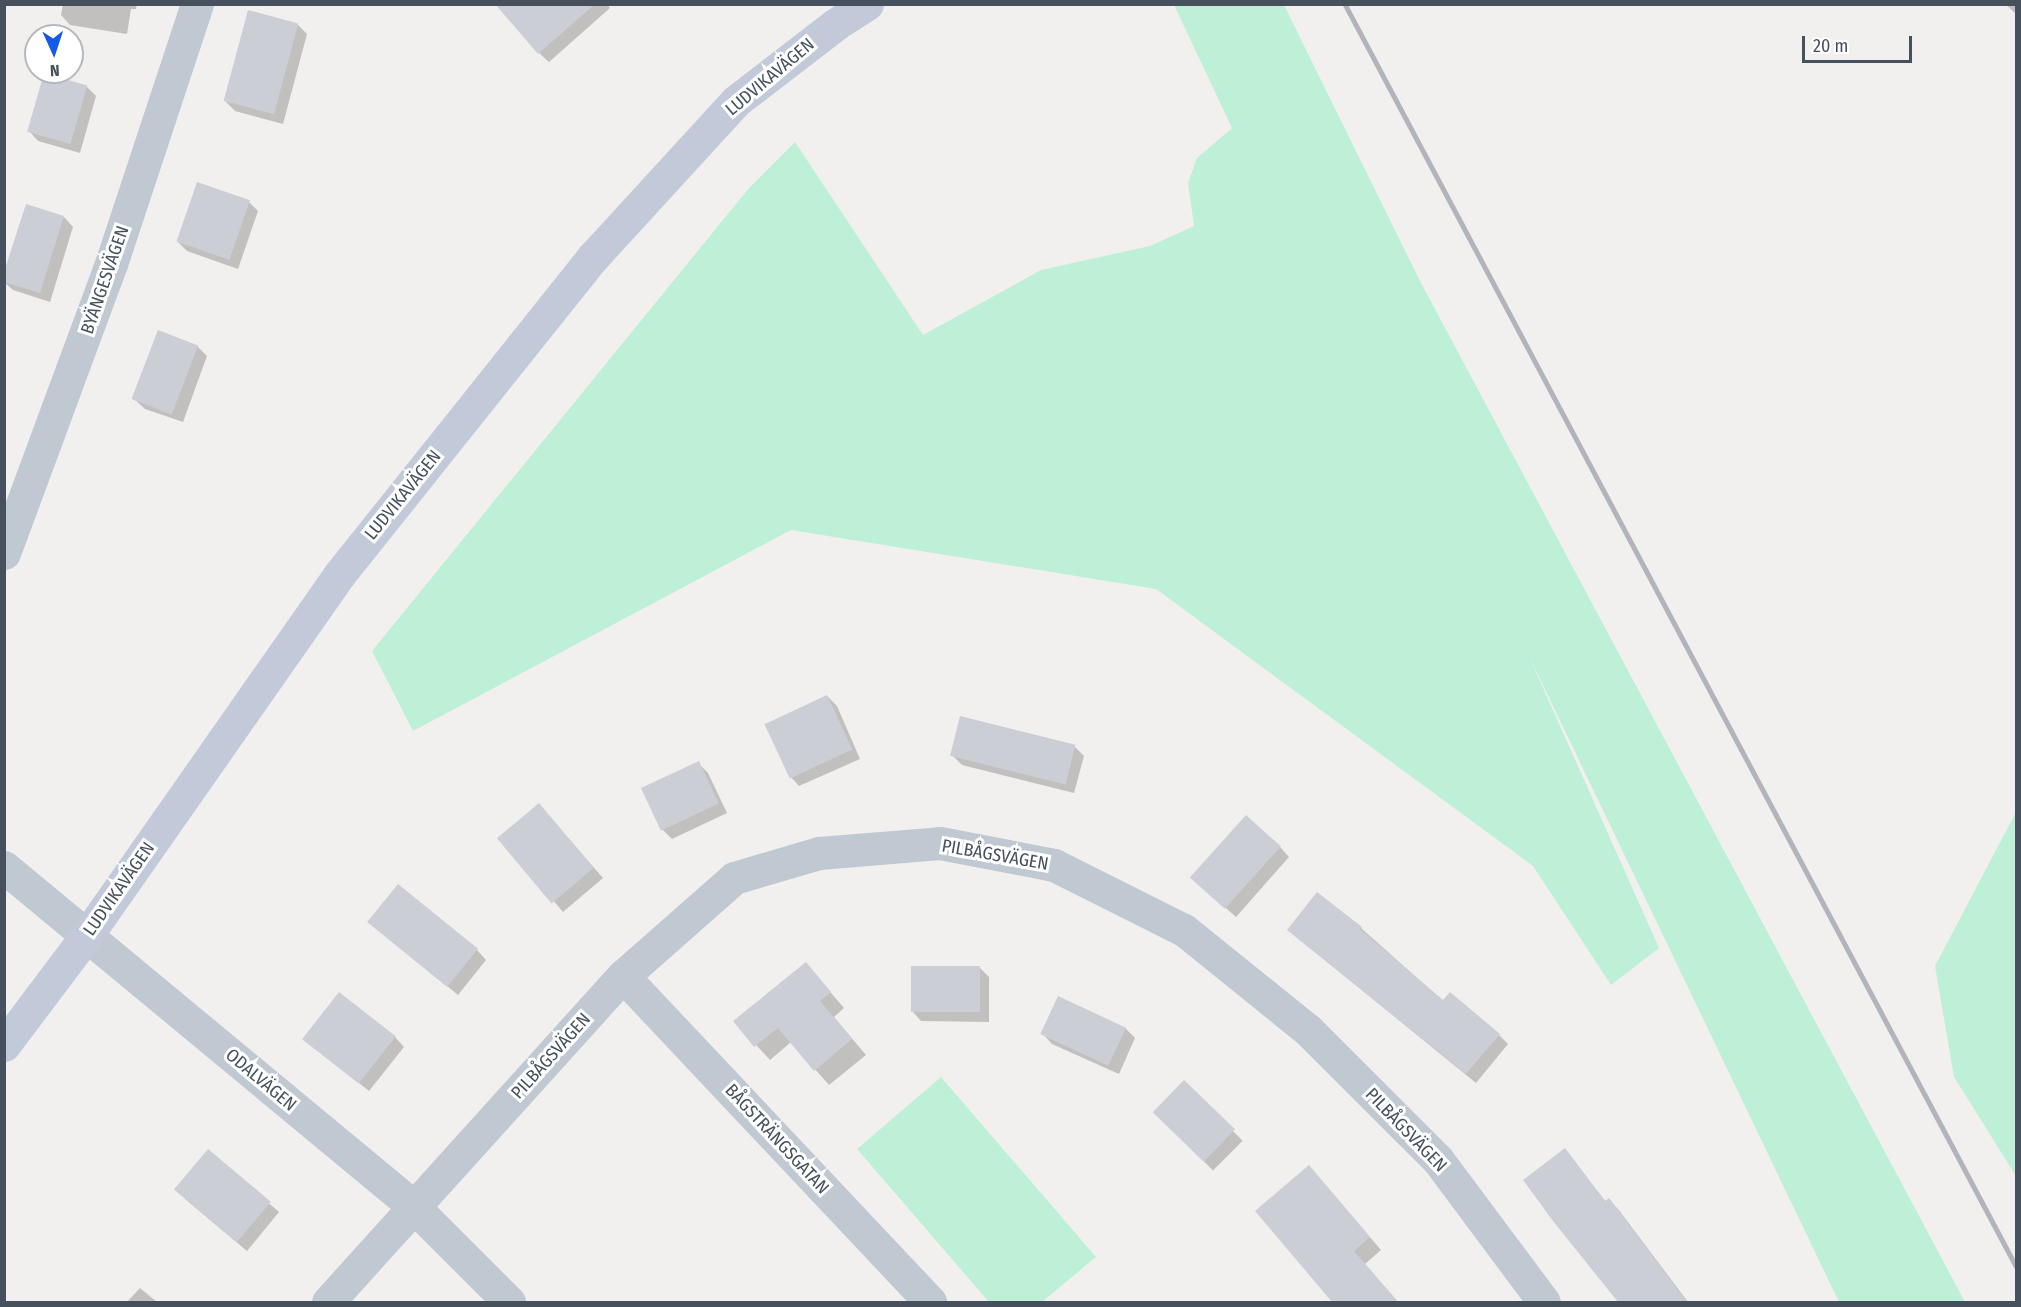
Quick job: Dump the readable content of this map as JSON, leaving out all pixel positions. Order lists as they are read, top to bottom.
{
  "streets": {
    "street": [
      "LUDVIKAVÄGEN",
      "BYÄNGESVÄGEN",
      "PILBÅGSVÄGEN",
      "ODALVÄGEN",
      "BÅGSTRÄNGSGATAN"
    ]
  },
  "crossings": [
    ["LUDVIKAVÄGEN", "ODALVÄGEN"],
    ["PILBÅGSVÄGEN", "ODALVÄGEN"],
    ["PILBÅGSVÄGEN", "BÅGSTRÄNGSGATAN"]
  ],
  "scale_bar": "20 m",
  "north": "bottom"
}
